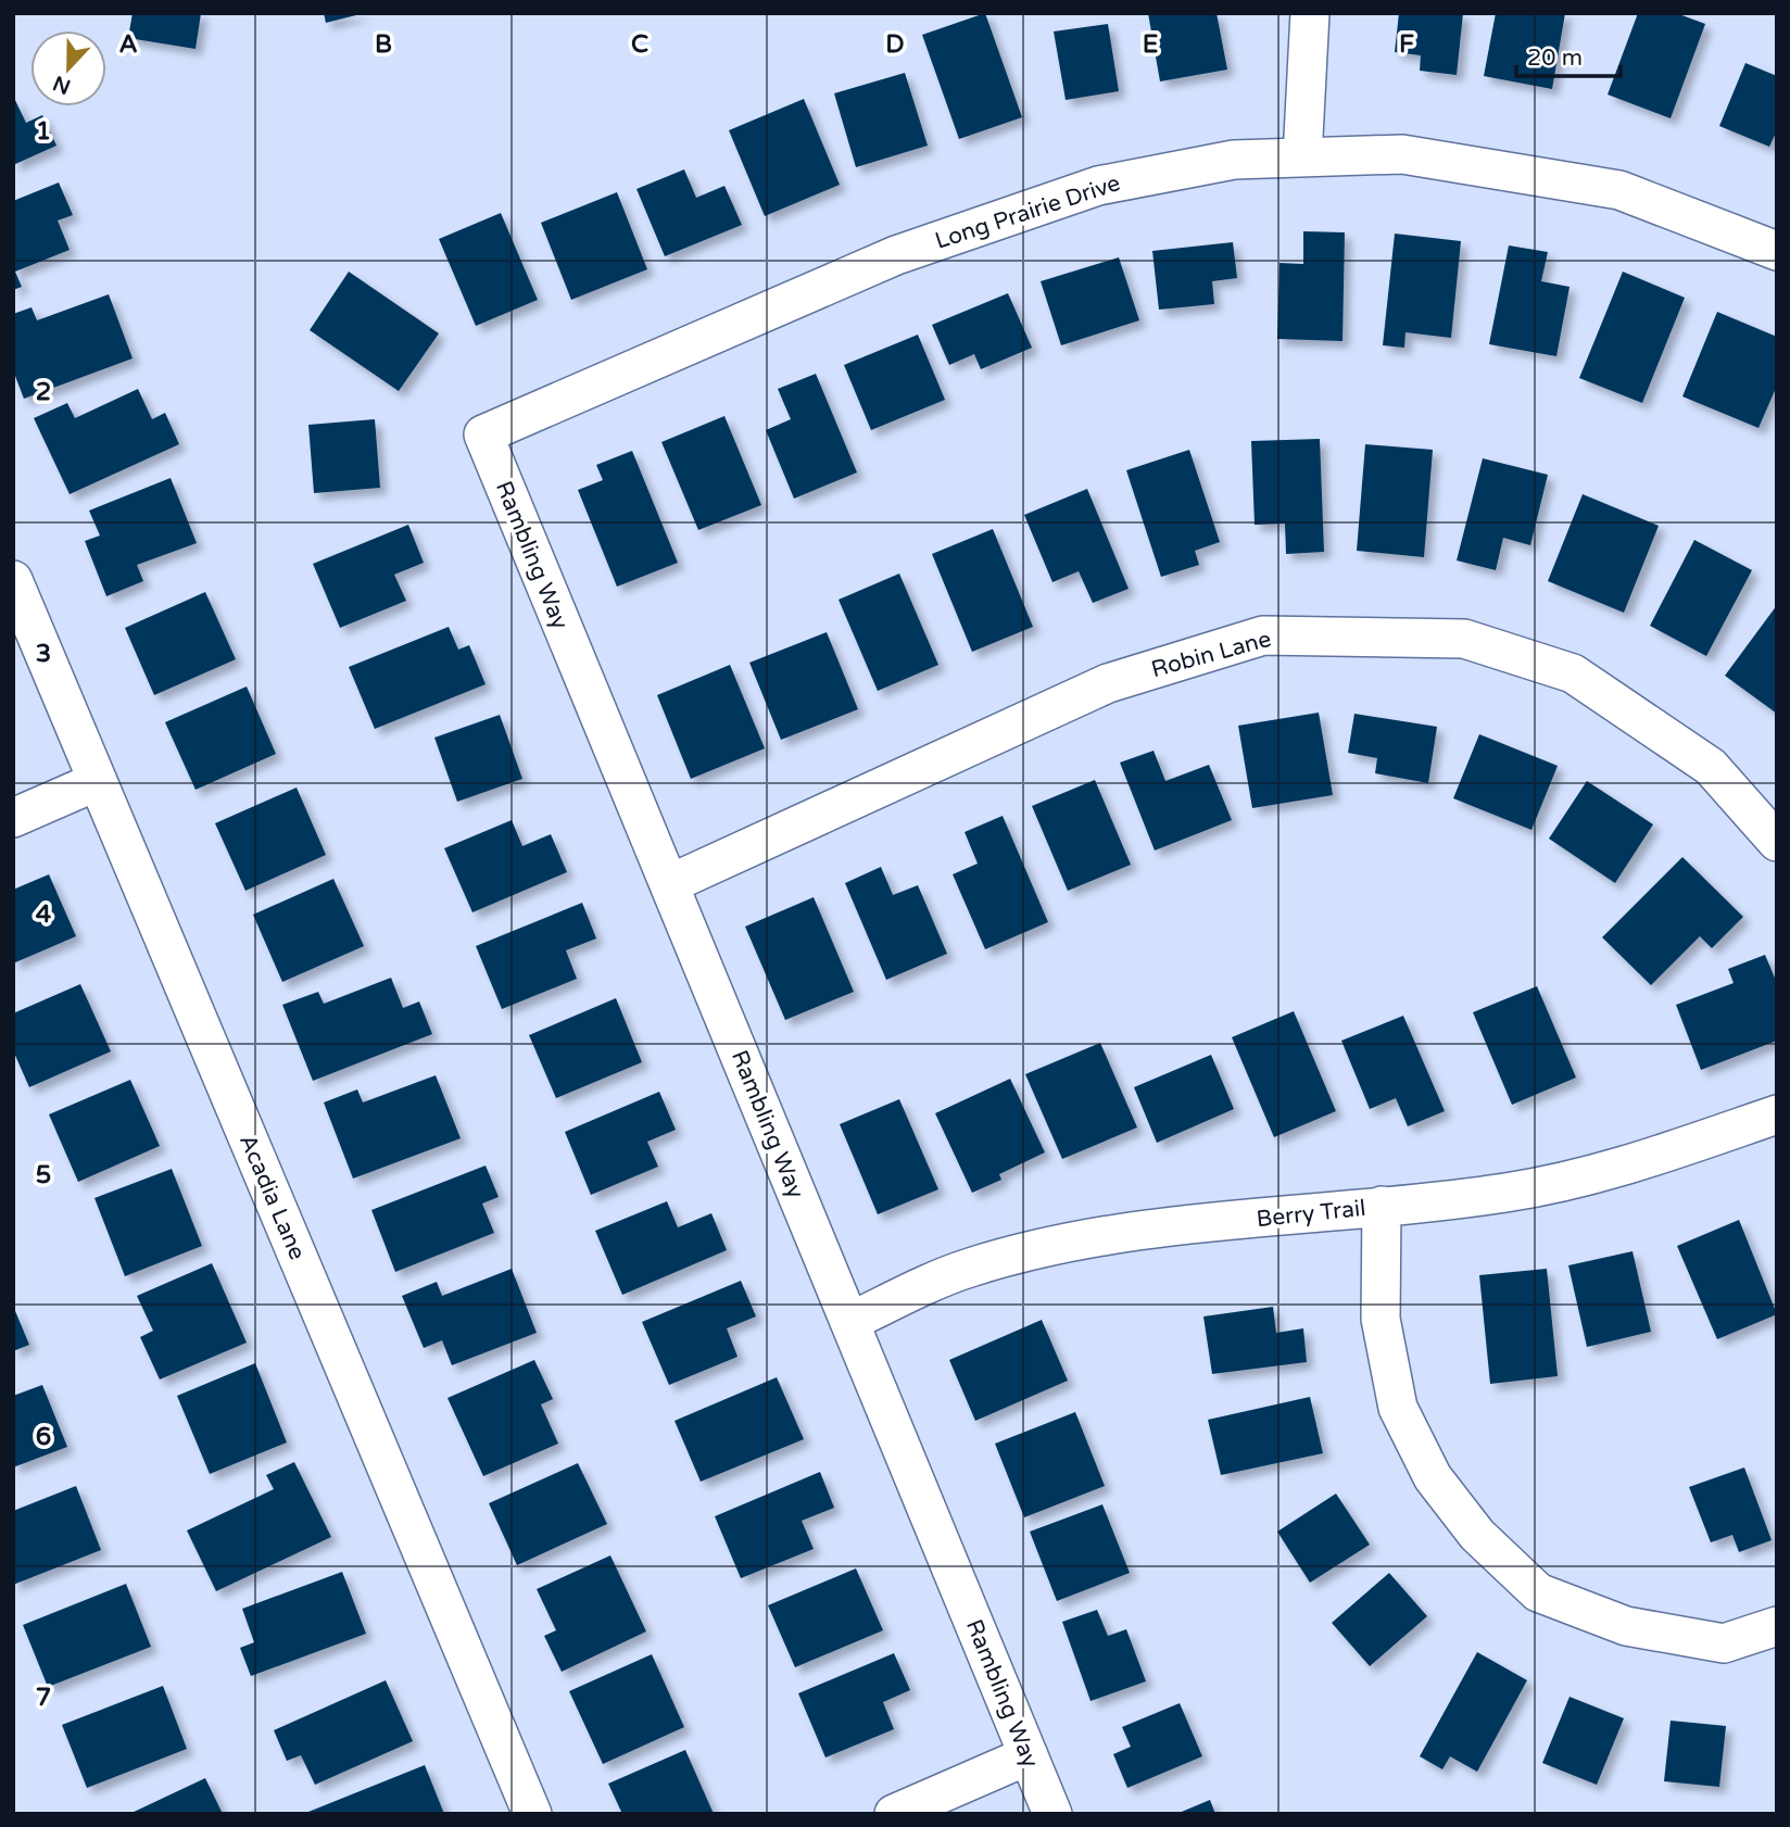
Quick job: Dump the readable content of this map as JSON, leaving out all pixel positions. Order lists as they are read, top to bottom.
{
  "streets": {
    "street": [
      "Long Prairie Drive",
      "Rambling Way",
      "Robin Lane",
      "Acadia Lane",
      "Berry Trail"
    ]
  },
  "crossings": [
    ["Long Prairie Drive", "Rambling Way"],
    ["Rambling Way", "Robin Lane"],
    ["Rambling Way", "Berry Trail"]
  ],
  "scale_bar": "20 m",
  "north": "bottom",
  "grid": {
    "columns": [
      "A",
      "B",
      "C",
      "D",
      "E",
      "F"
    ],
    "rows": [
      "1",
      "2",
      "3",
      "4",
      "5",
      "6",
      "7"
    ]
  }
}
